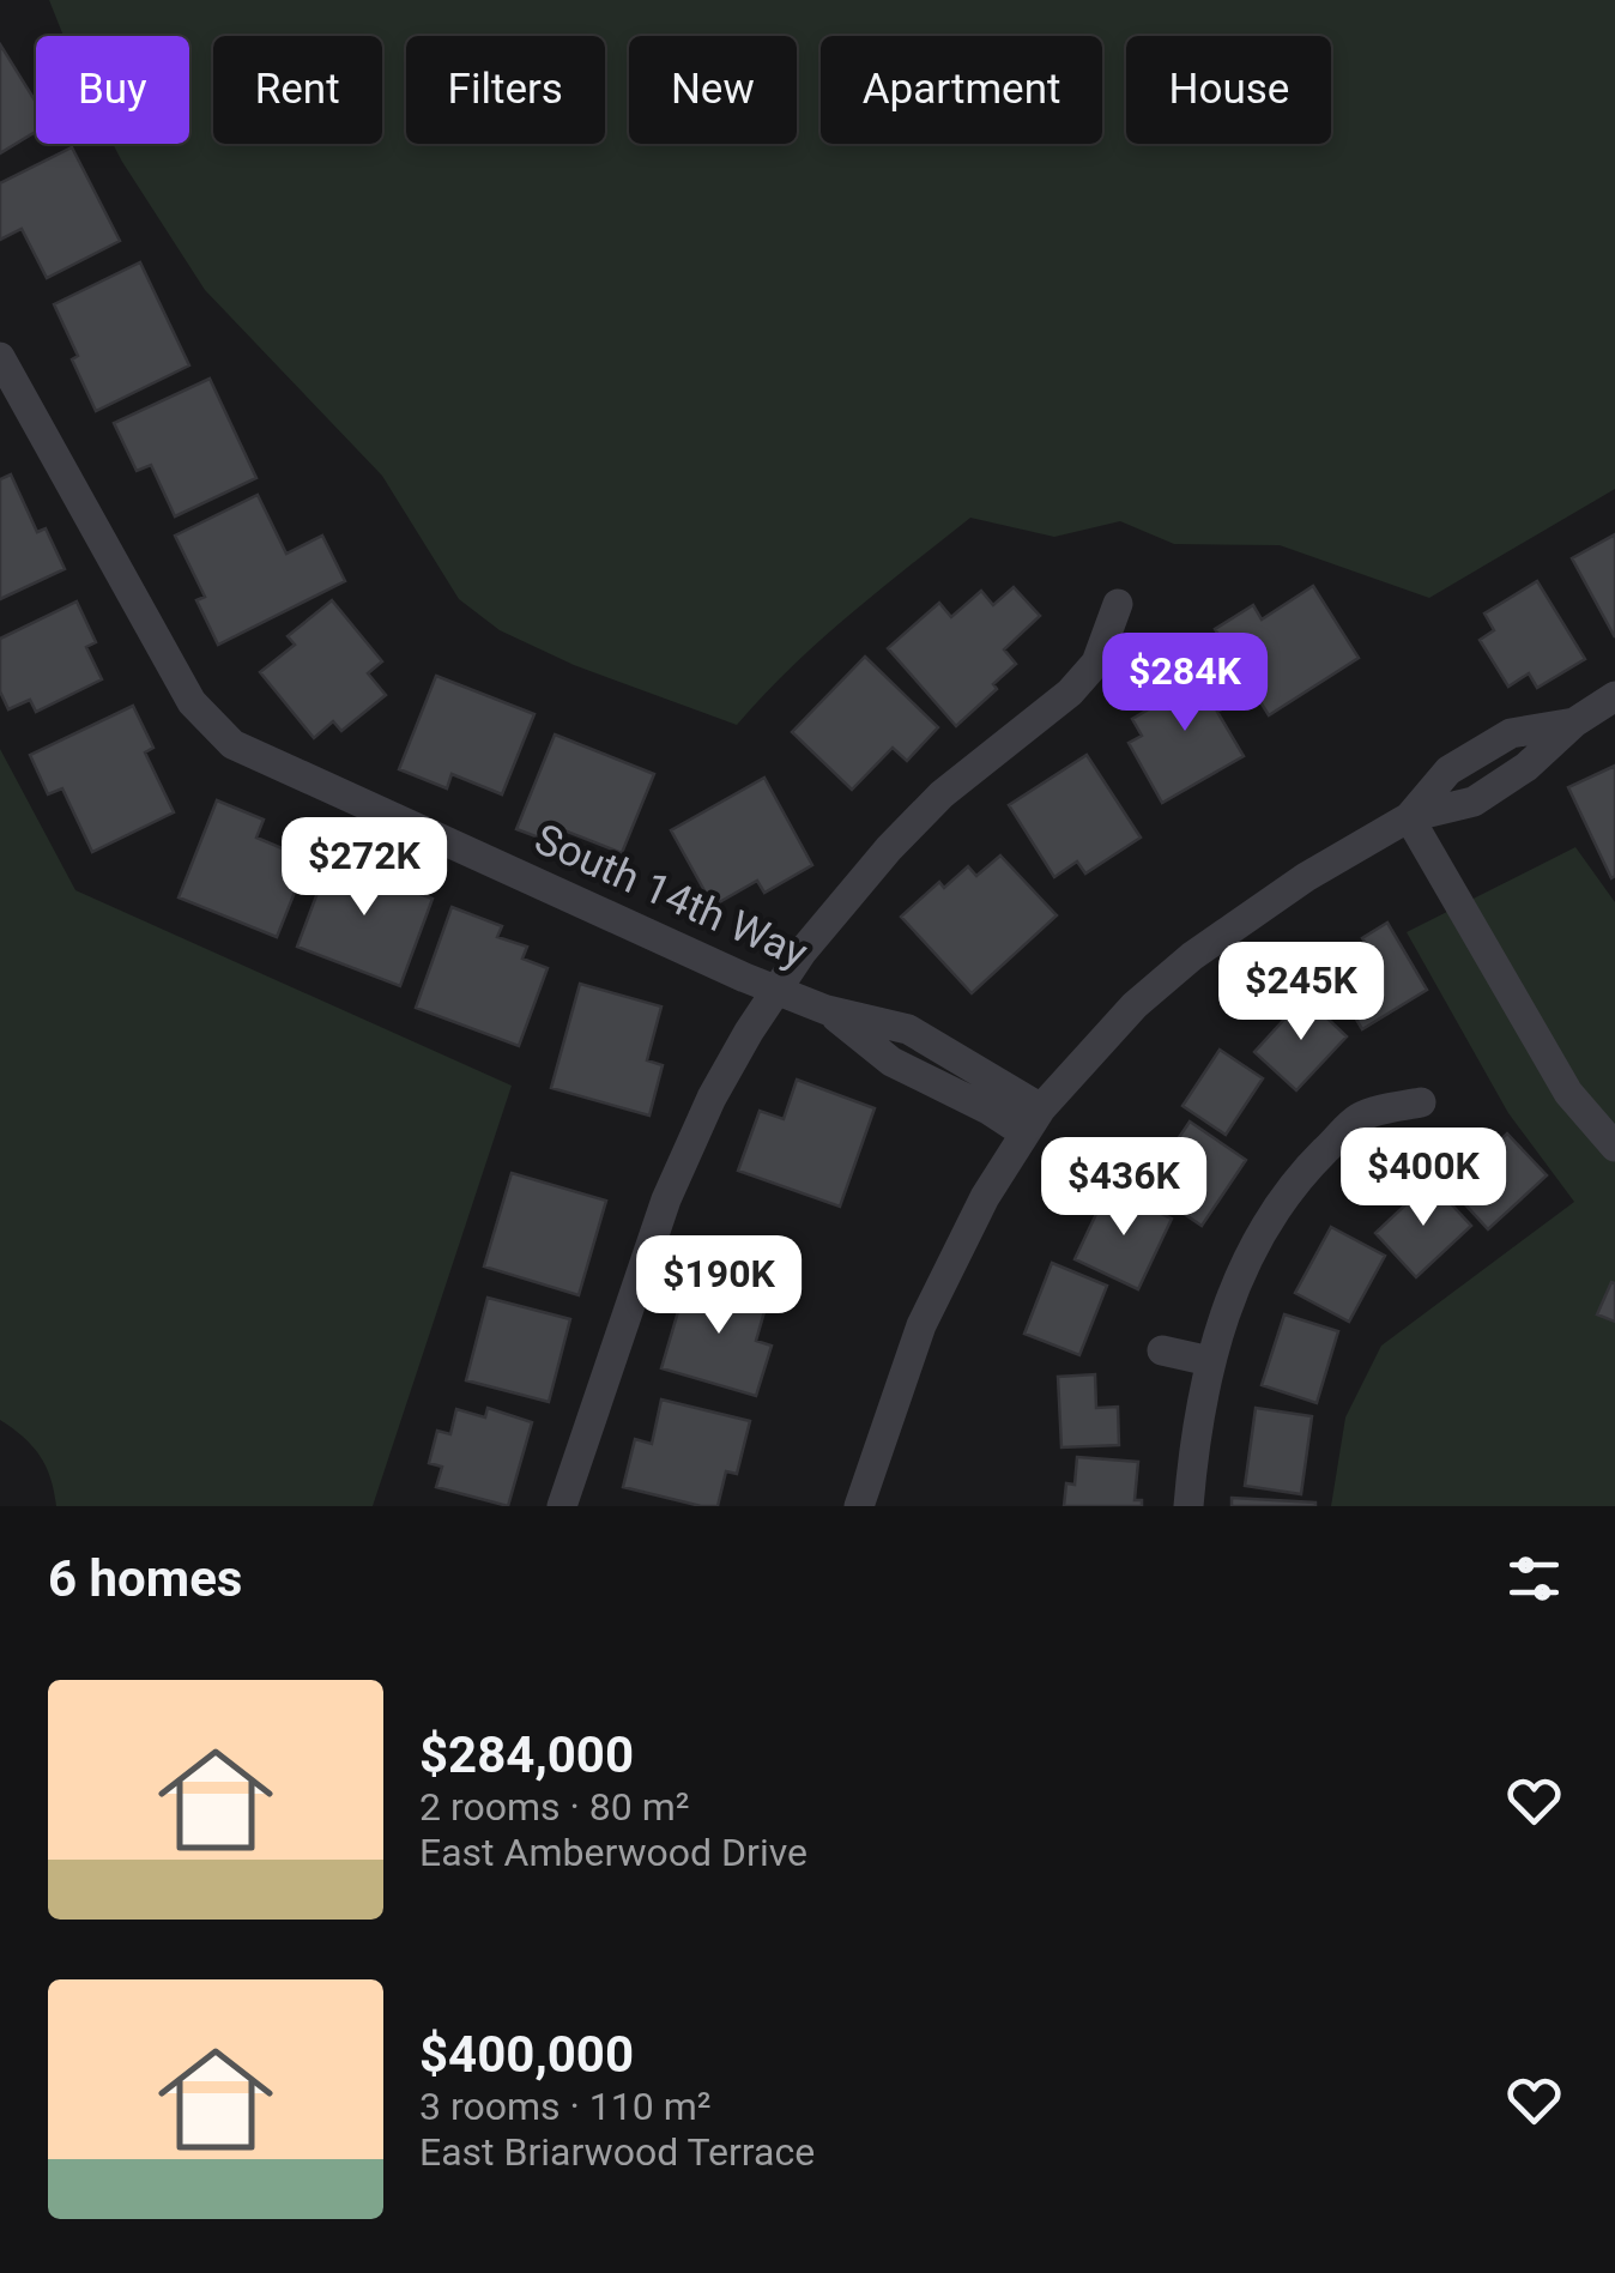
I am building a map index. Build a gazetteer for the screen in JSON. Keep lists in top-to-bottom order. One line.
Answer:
{"streets":{"street":["South 14th Way"]},"page":{"chip":["Buy","Rent","Filters","New","Apartment","House"],"price":["$284K","$272K","$245K","$400K","$436K","$190K"],"heading":"6 homes","list":[{"name":"$284,000","note":"2 rooms · 80 m² · East Amberwood Drive"},{"name":"$400,000","note":"3 rooms · 110 m² · East Briarwood Terrace"}]}}
